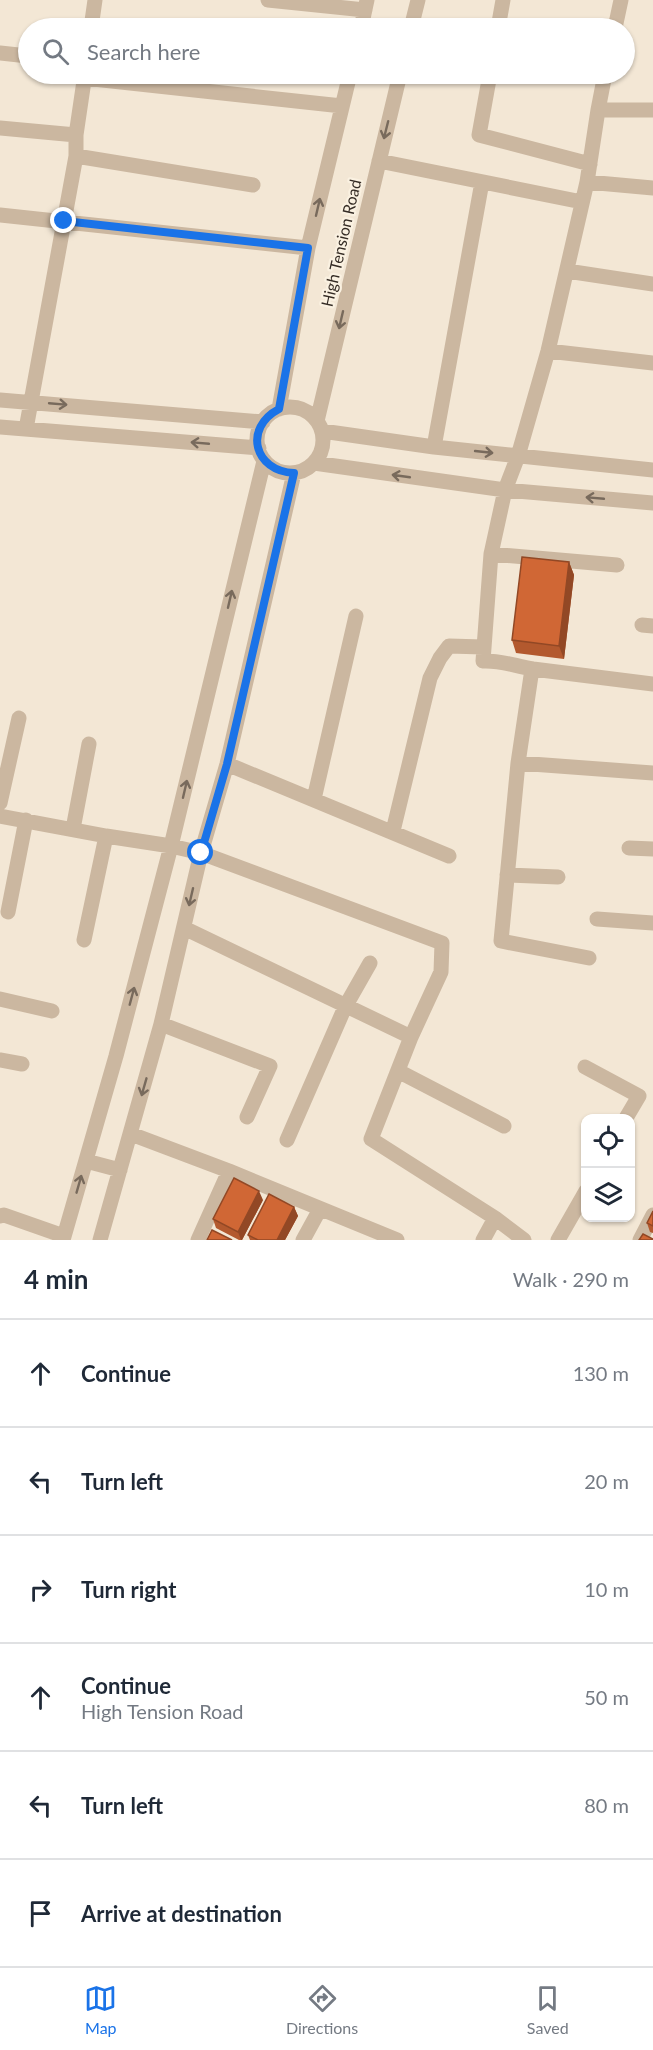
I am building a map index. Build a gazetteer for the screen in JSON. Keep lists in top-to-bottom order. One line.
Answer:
{"streets":{"street":["High Tension Road"]},"page":{"search":"Search here","heading":["4 min","Walk · 290 m"],"list":[["Continue","130 m"],["Turn left","20 m"],["Turn right","10 m"],["Continue","High Tension Road","50 m"],["Turn left","80 m"],"Arrive at destination"],"nav":["Map","Directions","Saved"]}}
